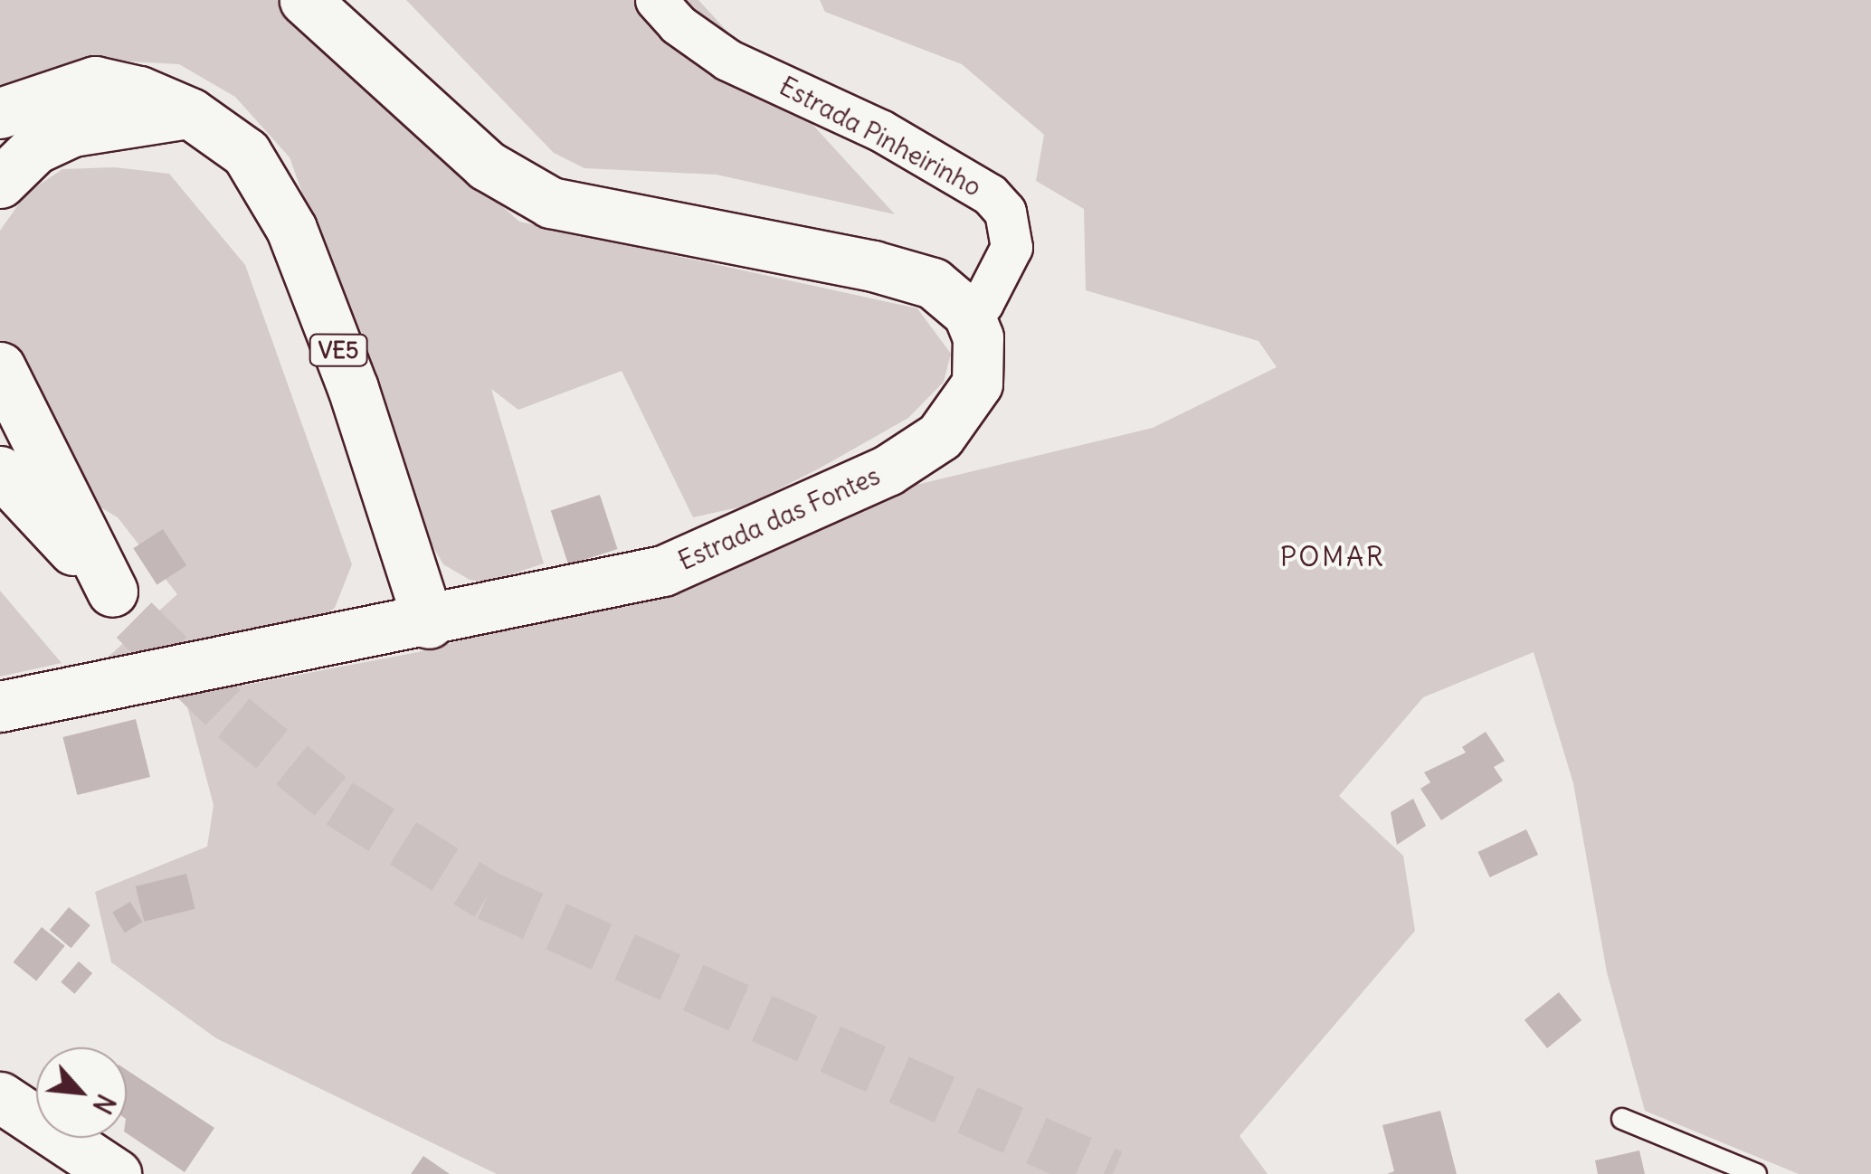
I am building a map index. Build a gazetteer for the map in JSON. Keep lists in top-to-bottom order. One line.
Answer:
{"streets":{"street":["Estrada Pinheirinho","VE5","Estrada das Fontes"]},"crossings":[["Estrada Pinheirinho","Estrada das Fontes"],["VE5","Estrada das Fontes"]],"districts":["POMAR"],"north":"bottom right"}
